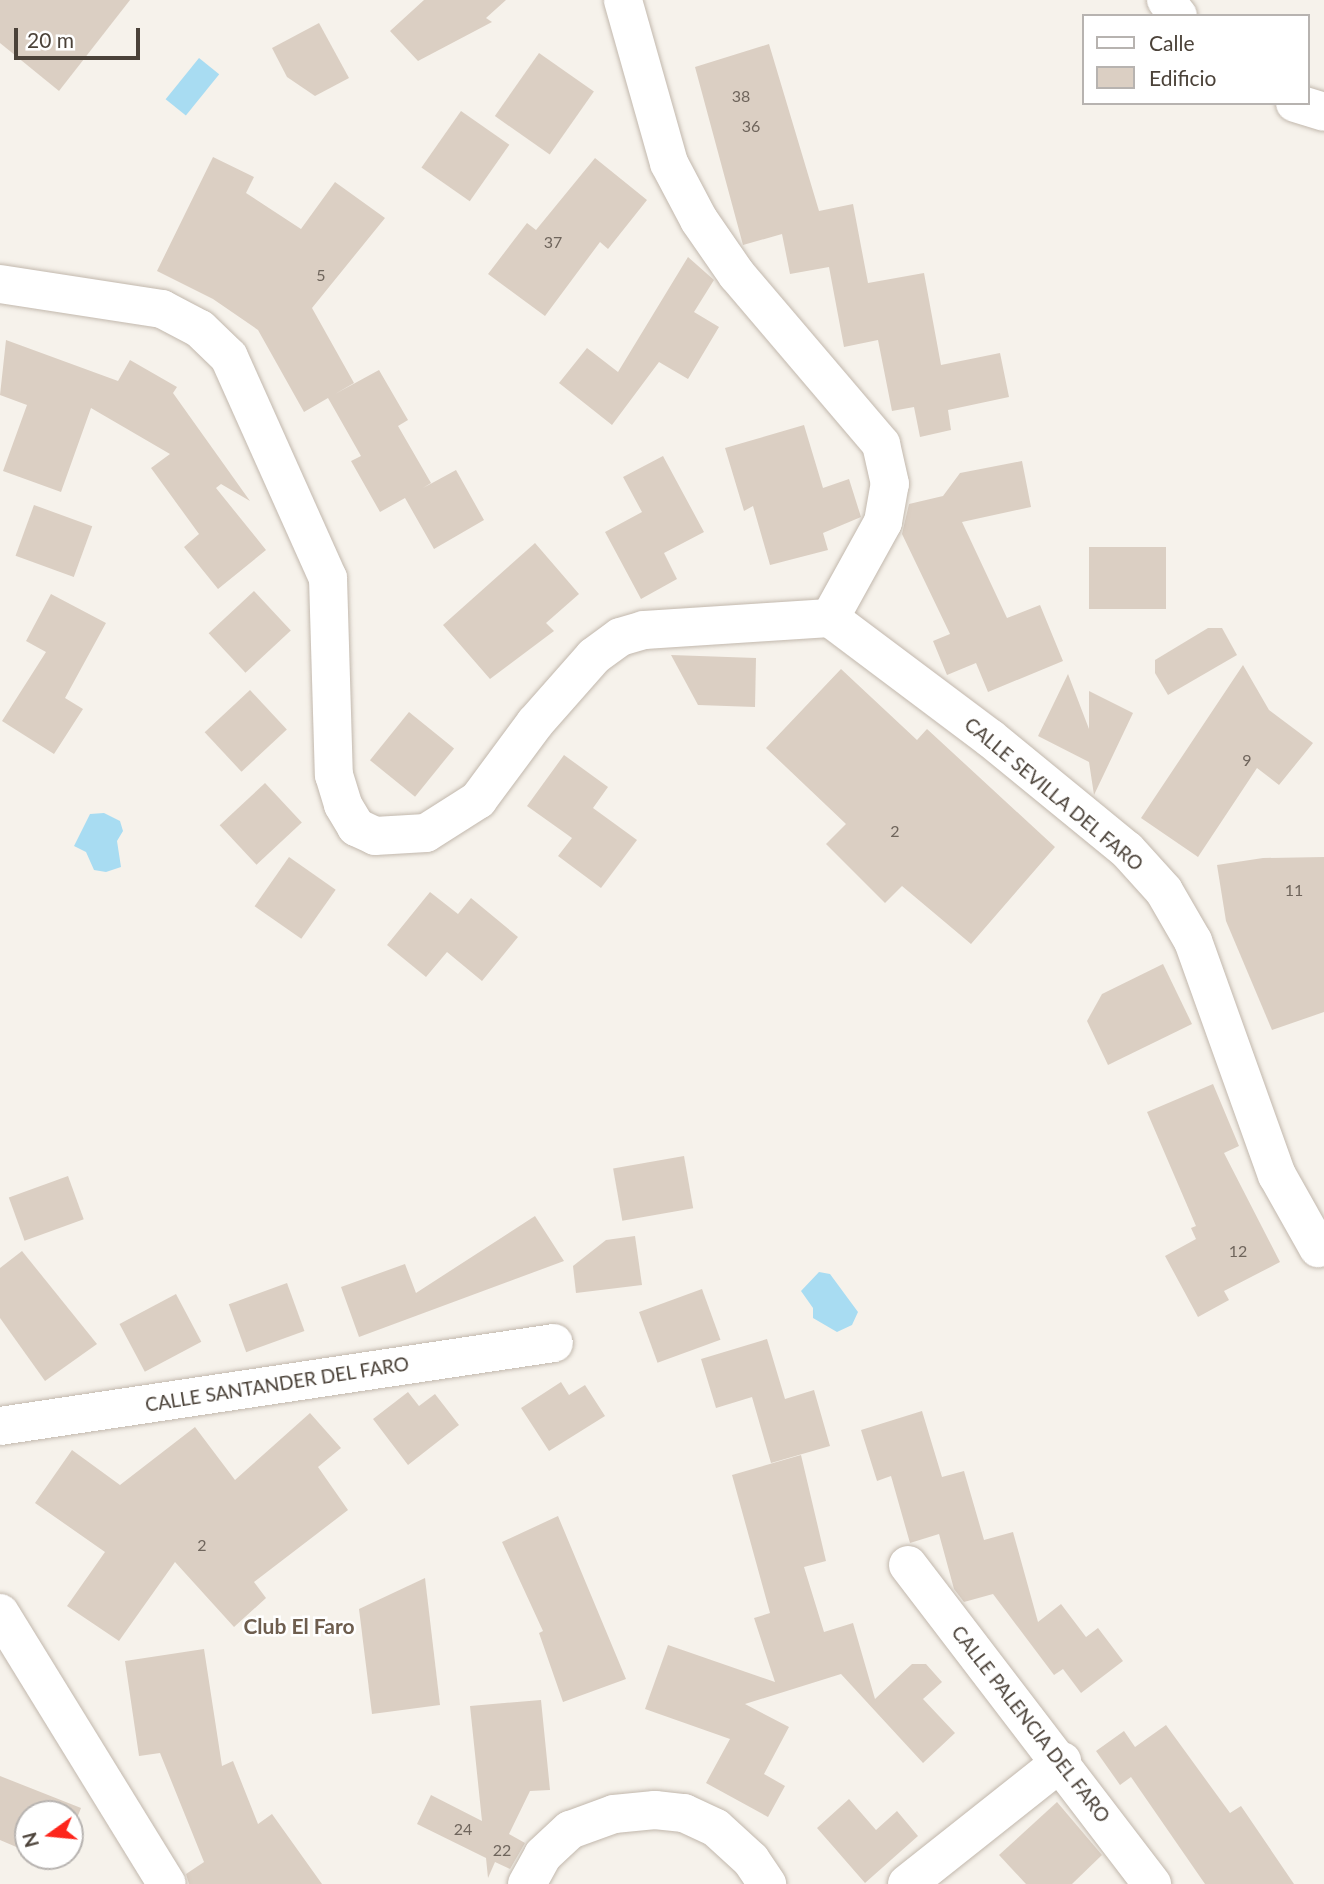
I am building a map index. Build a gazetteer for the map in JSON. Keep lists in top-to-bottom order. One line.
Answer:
{"streets":{"street":["CALLE SEVILLA DEL FARO","CALLE SANTANDER DEL FARO","CALLE PALENCIA DEL FARO"]},"districts":["Club El Faro"],"house_numbers":["38","36","37","5","9","2","11","12","2","24","22"],"legend":["Calle","Edificio"],"scale_bar":"20 m","north":"left"}
